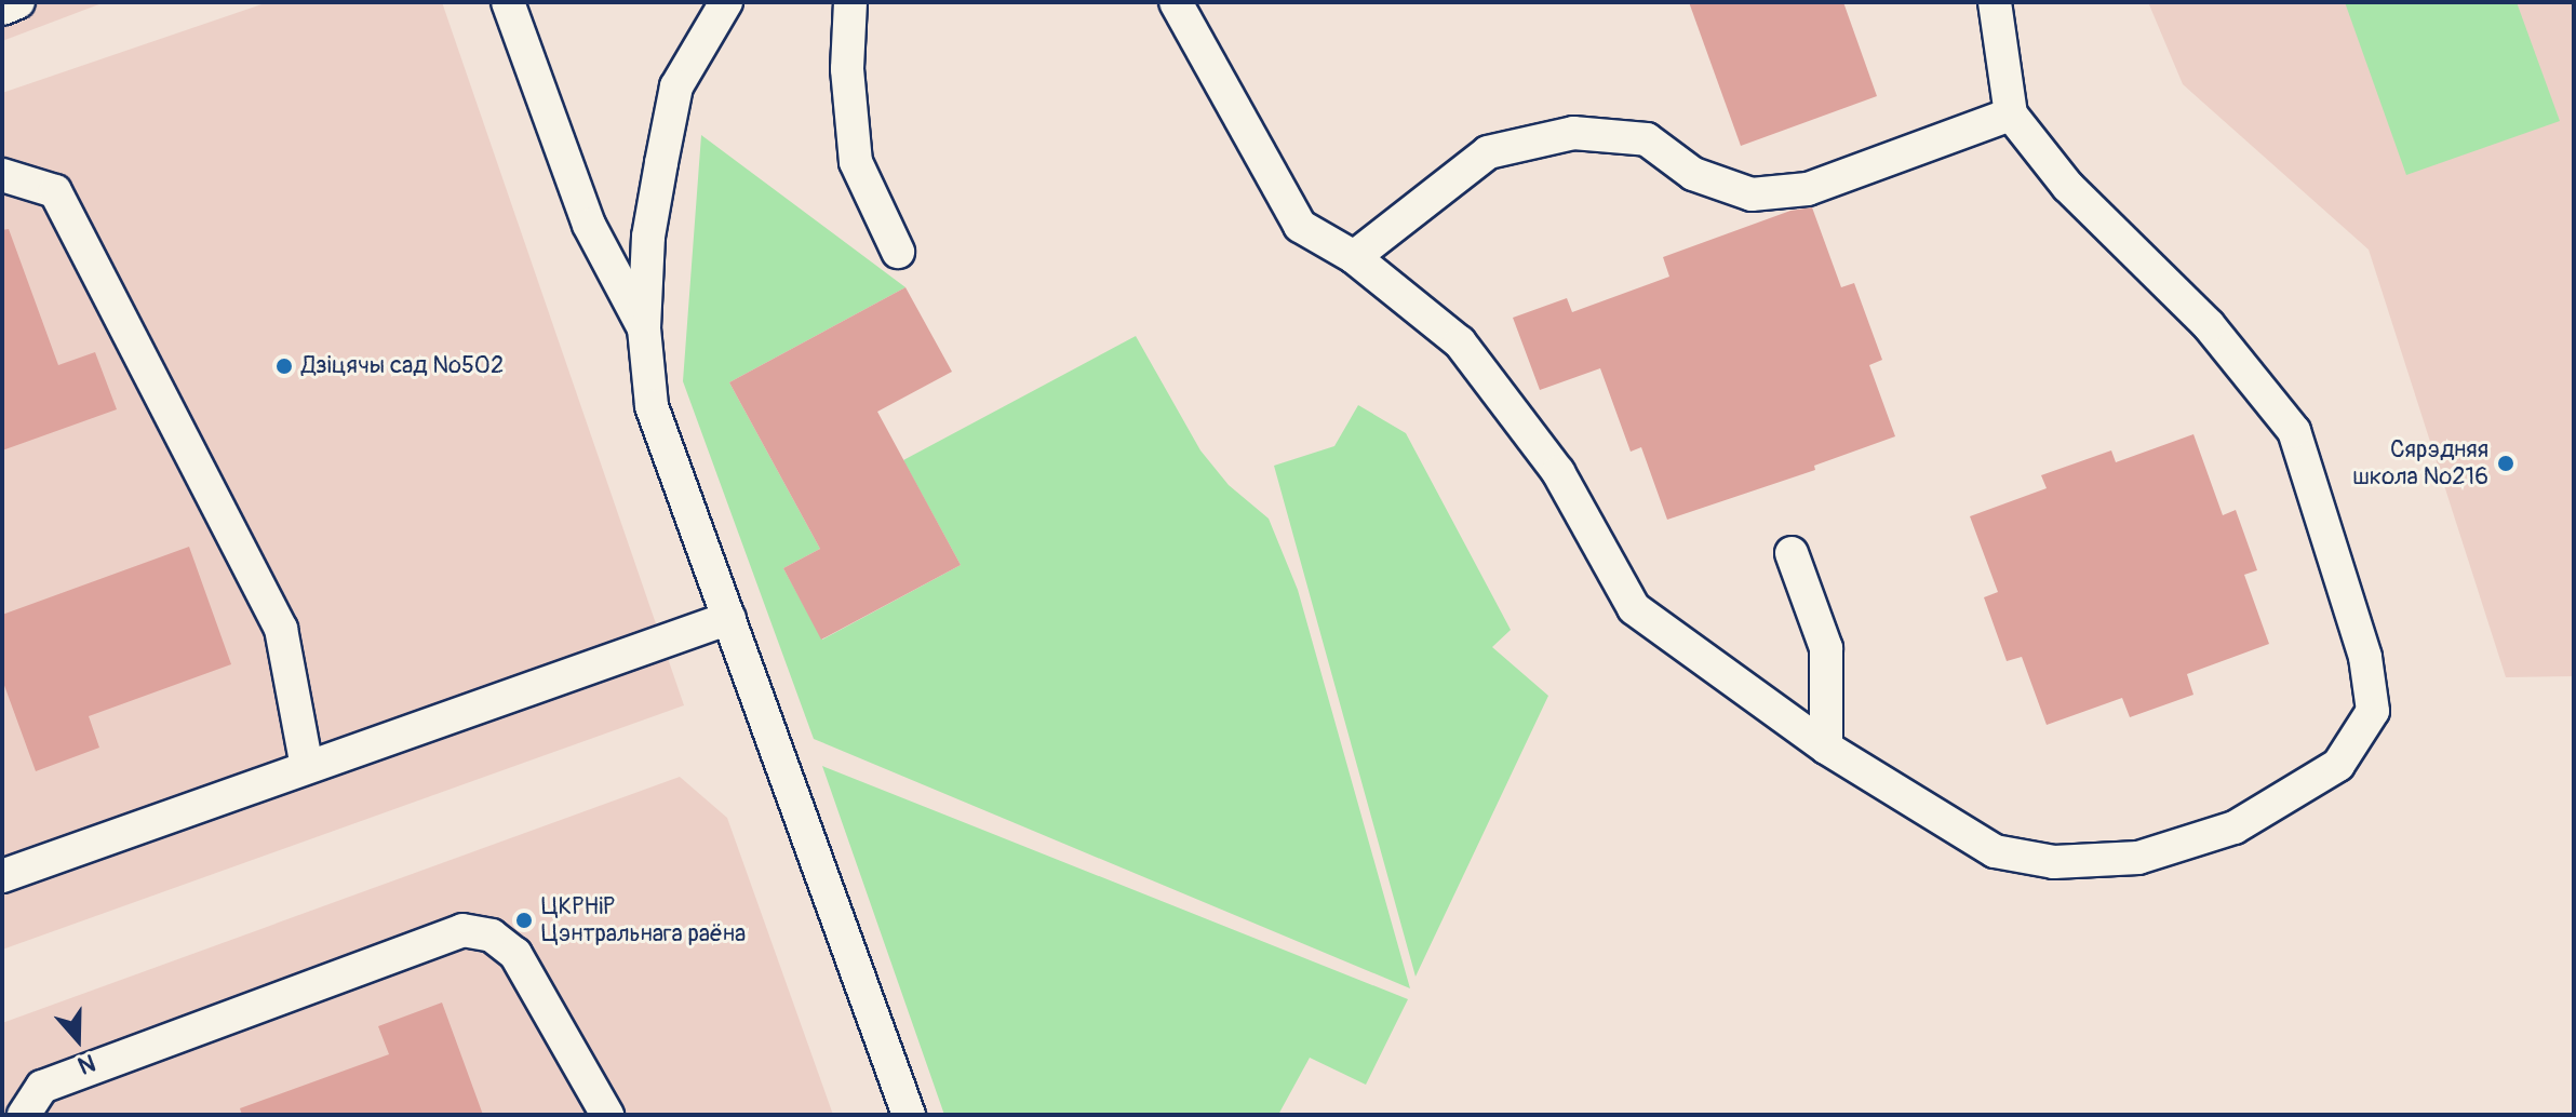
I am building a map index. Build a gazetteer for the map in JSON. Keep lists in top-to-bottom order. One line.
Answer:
{"places":["Дзіцячы сад №502","Сярэдняя школа №216","ЦКРНіР Цэнтральнага раёна"],"north":"bottom"}
